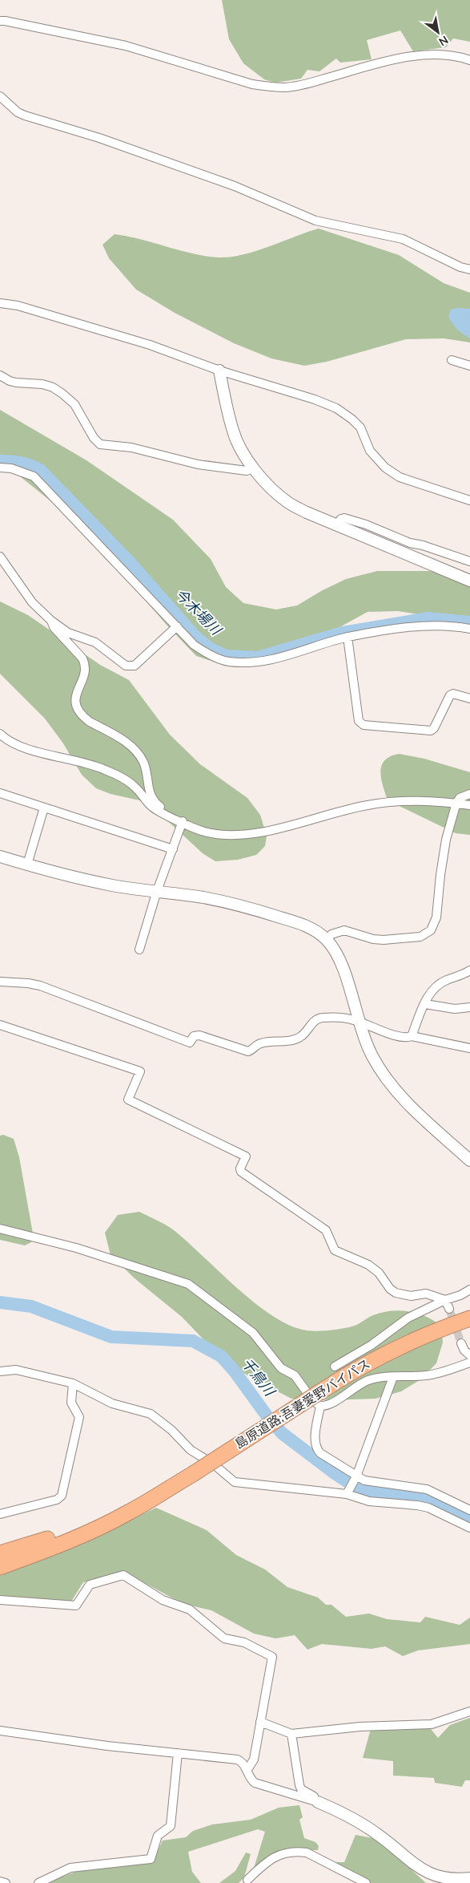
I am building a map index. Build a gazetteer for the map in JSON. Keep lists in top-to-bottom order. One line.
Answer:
{"streets":{"highway":["島原道路;吾妻愛野バイパス"]},"water":["今木場川","千鳥川"],"north":"bottom right"}
